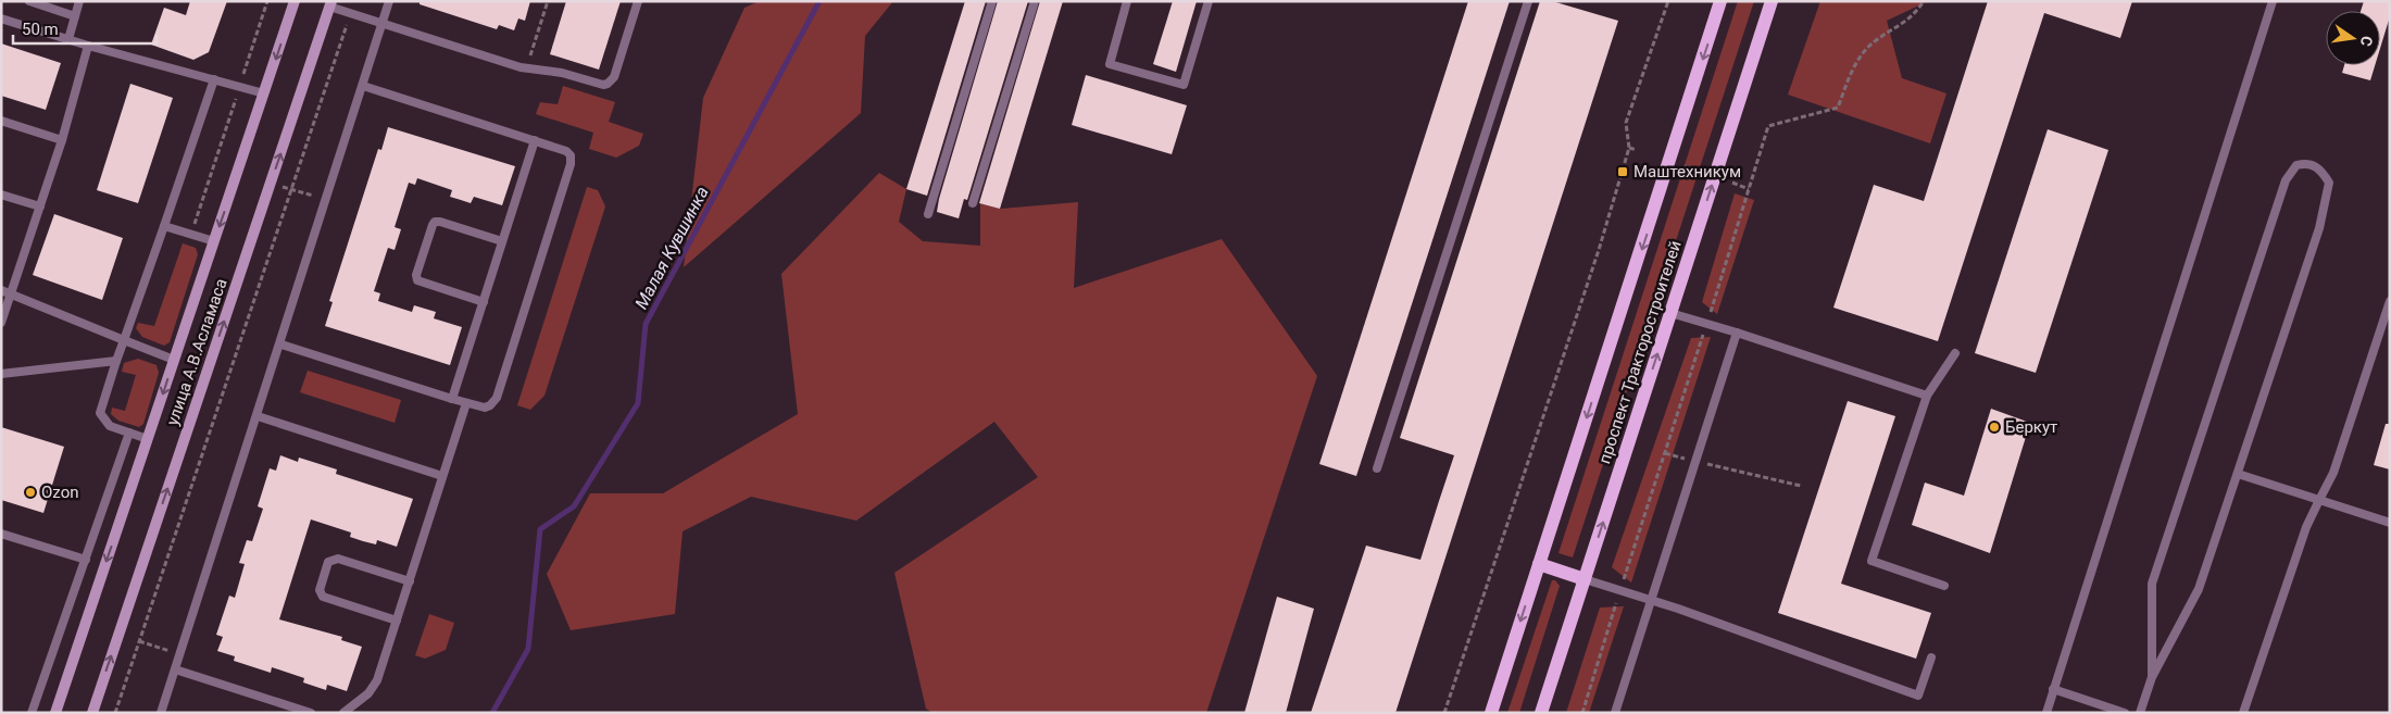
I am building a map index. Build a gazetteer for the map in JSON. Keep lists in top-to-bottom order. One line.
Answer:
{"streets":{"main road":["проспект Тракторостроителей"],"street":["улица А.В.Асламаса"]},"water":["Малая Кувшинка"],"places":{"transit":["Маштехникум"],"other":["Беркут","Ozon"]},"scale_bar":"50 m","north":"right"}
